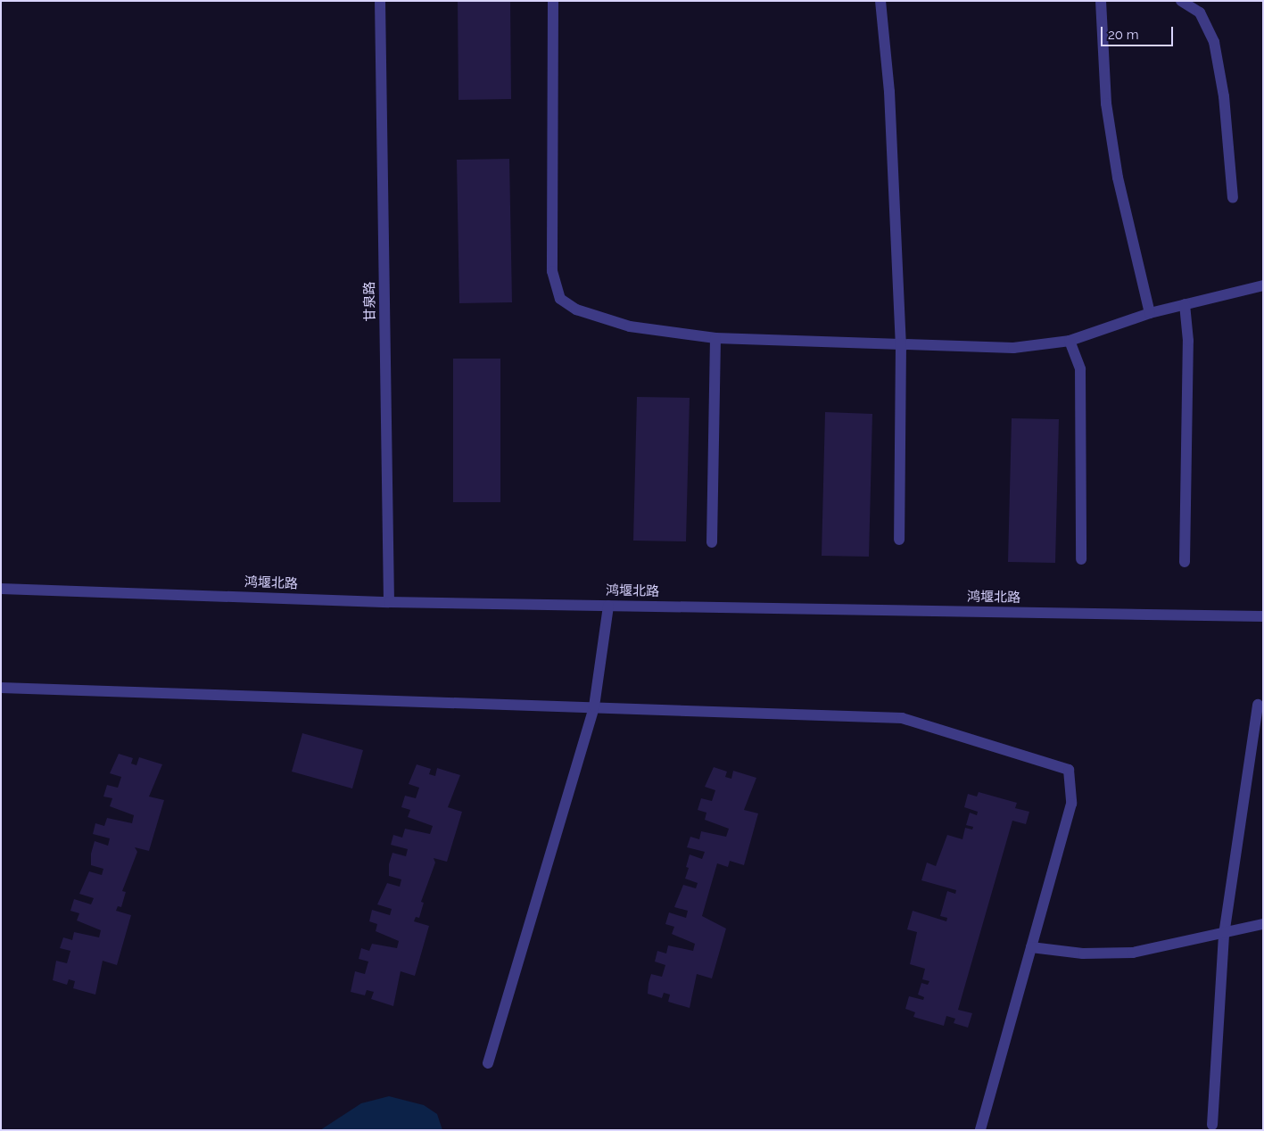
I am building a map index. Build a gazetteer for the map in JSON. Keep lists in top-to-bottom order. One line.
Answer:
{"streets":{"street":["甘泉路","鸿堰北路"]},"crossings":[["甘泉路","鸿堰北路"]],"scale_bar":"20 m"}
